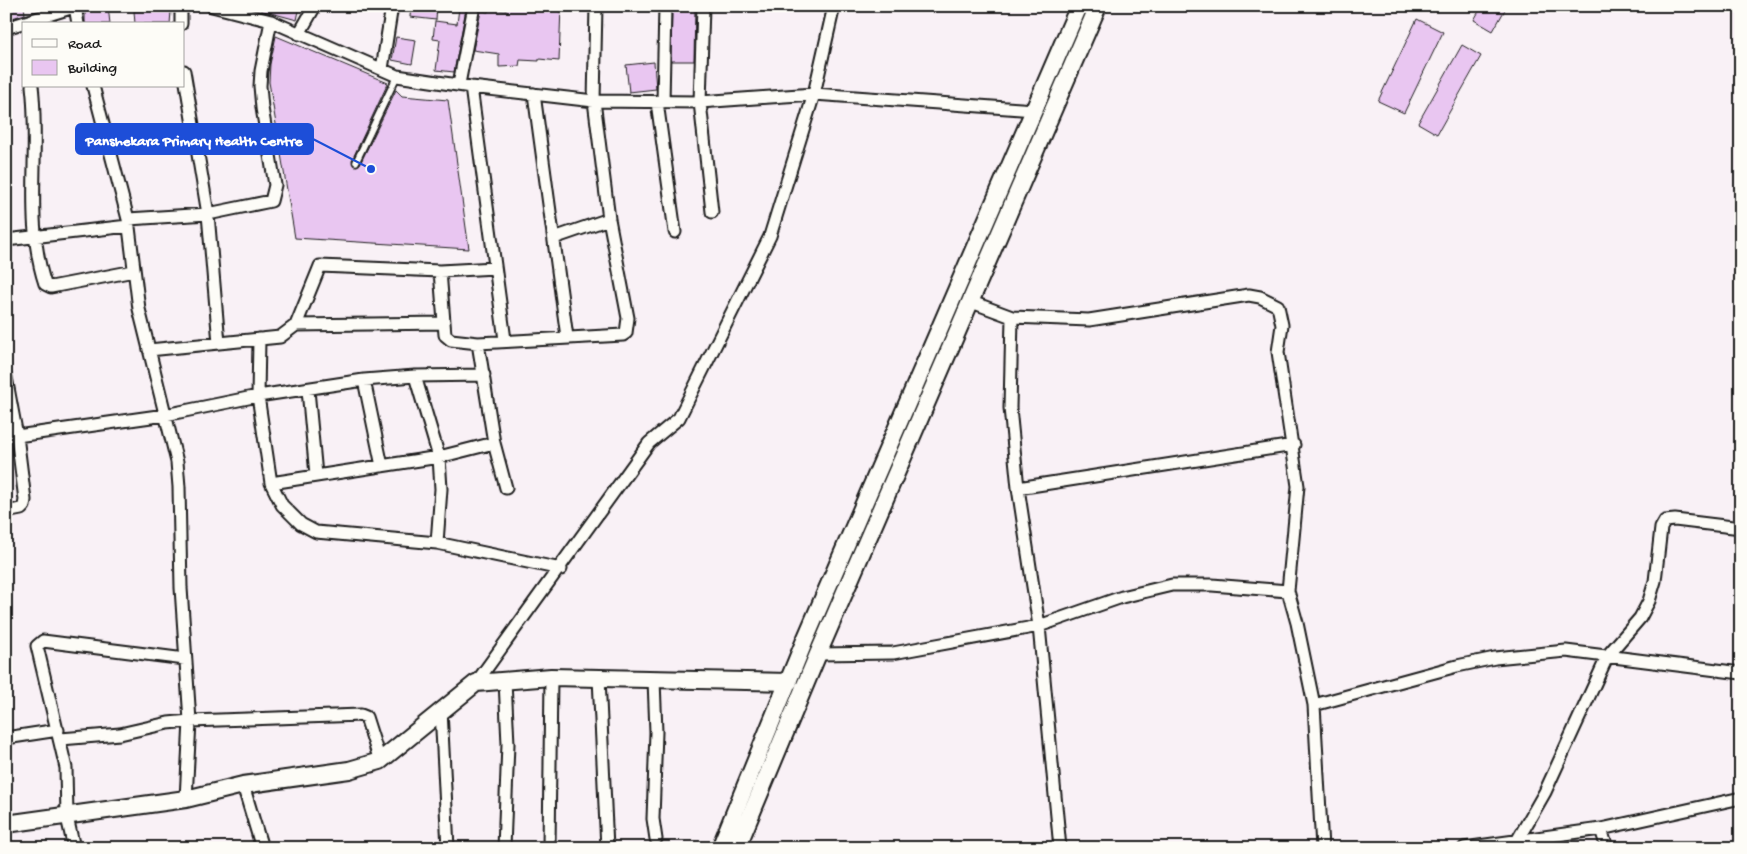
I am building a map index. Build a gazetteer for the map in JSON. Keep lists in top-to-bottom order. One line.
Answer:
{"places":["Panshekara Primary Health Centre"],"legend":["Road","Building"]}
